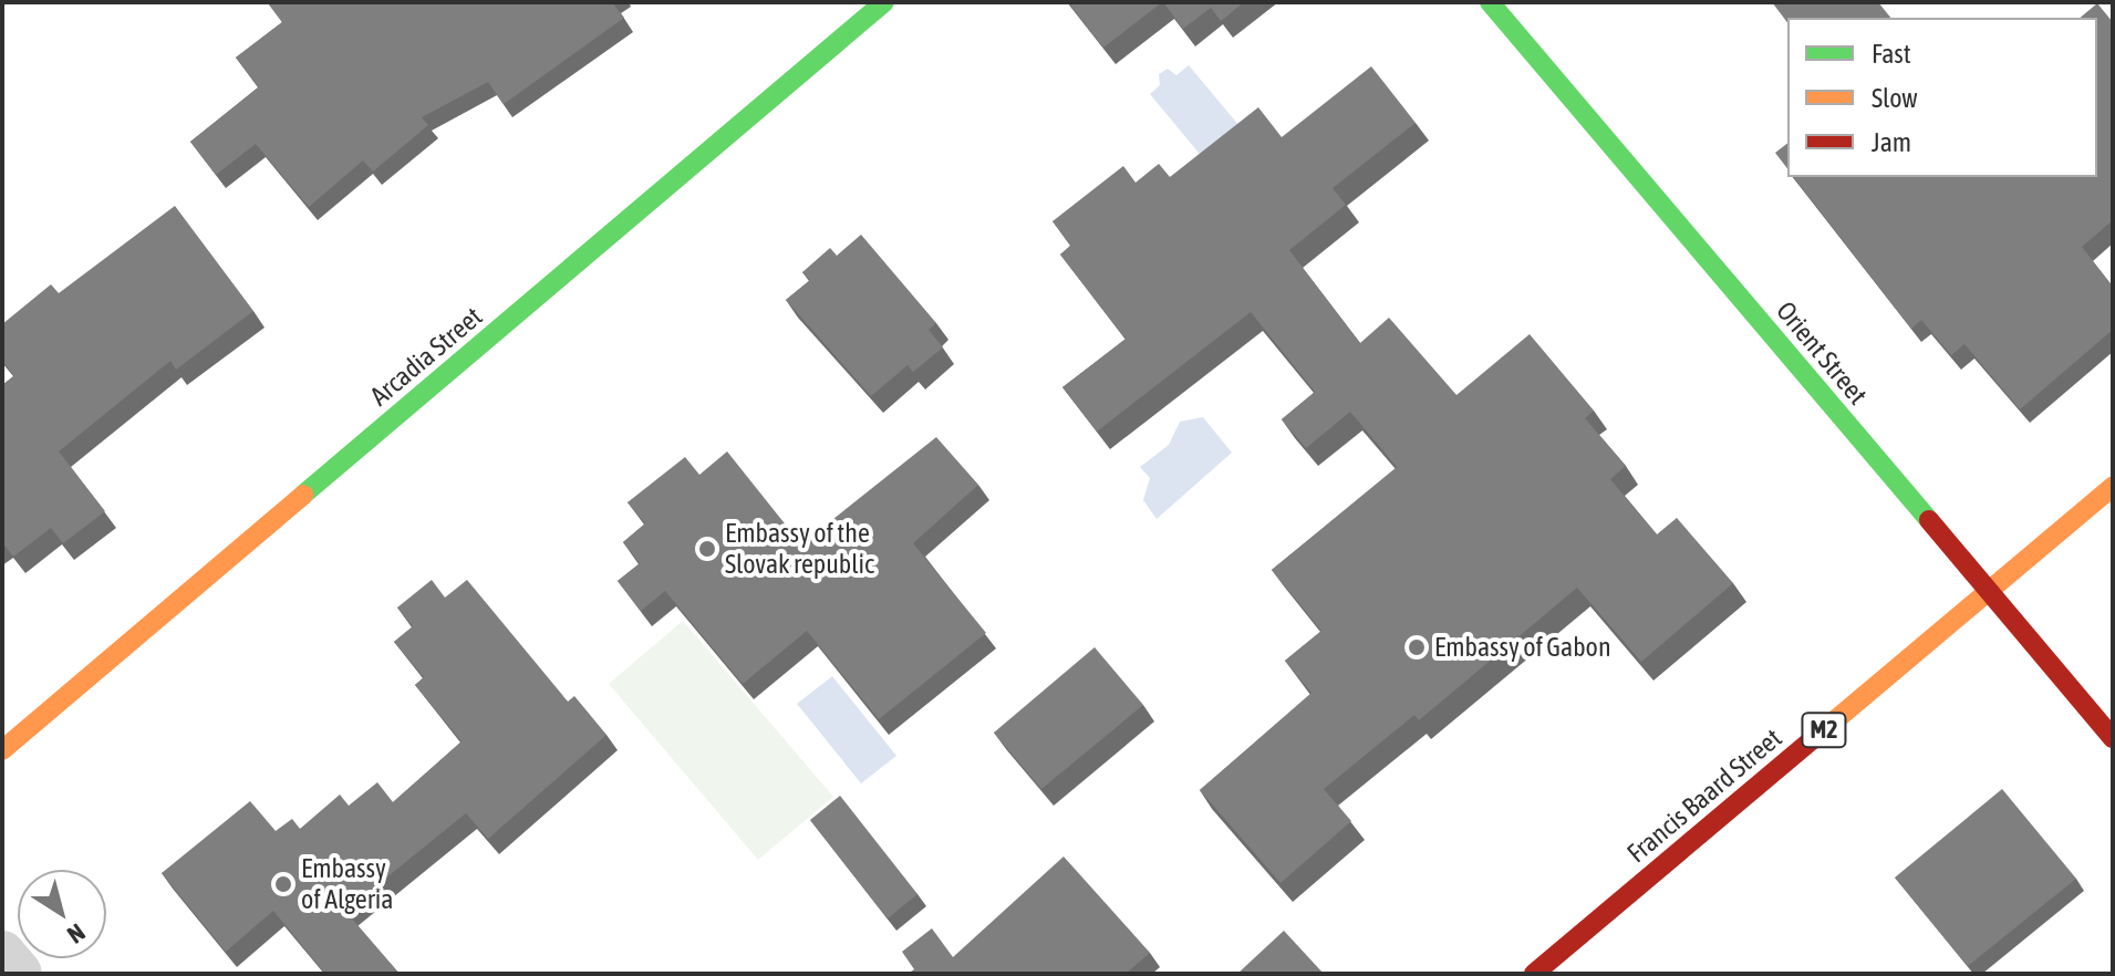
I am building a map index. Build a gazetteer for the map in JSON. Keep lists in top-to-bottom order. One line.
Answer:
{"streets":{"street":["Orient Street","Arcadia Street","M2","Francis Baard Street"]},"crossings":[["Orient Street","Francis Baard Street"]],"places":["Embassy of the Slovak republic","Embassy of Gabon","Embassy of Algeria"],"legend":["Fast","Slow","Jam"],"north":"bottom right"}
